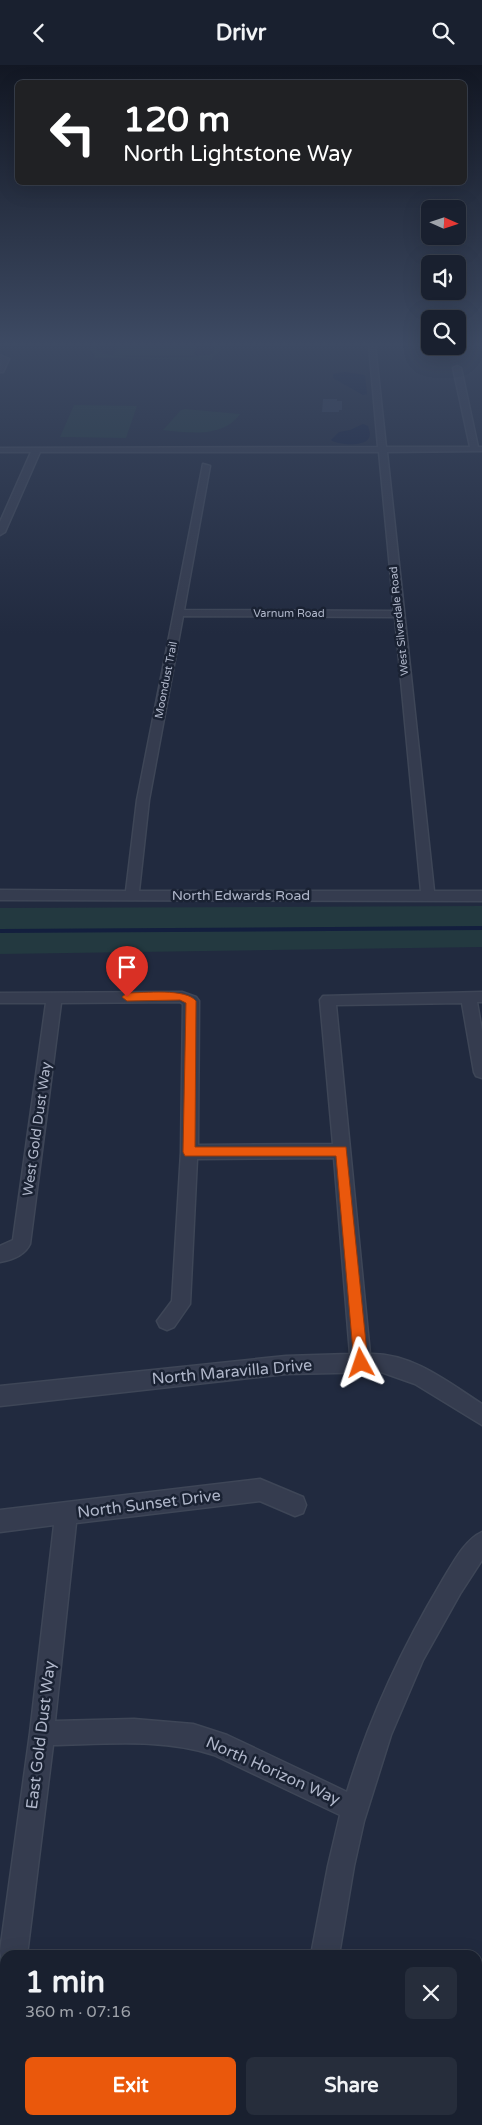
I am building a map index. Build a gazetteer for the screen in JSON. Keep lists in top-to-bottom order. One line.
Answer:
{"streets":{"street":["Varnum Road","West Silverdale Road","Moondust Trail","North Edwards Road","West Gold Dust Way","North Maravilla Drive","North Sunset Drive","East Gold Dust Way","North Horizon Way"]},"crossings":[["Varnum Road","West Silverdale Road"],["Varnum Road","Moondust Trail"],["West Silverdale Road","North Edwards Road"],["Moondust Trail","North Edwards Road"],["North Sunset Drive","East Gold Dust Way"],["East Gold Dust Way","North Horizon Way"]],"north":"right","page":{"header":"Drivr","turn":["120 m","North Lightstone Way"],"heading":["1 min","360 m · 07:16"],"buttons":["Exit","Share"]}}
